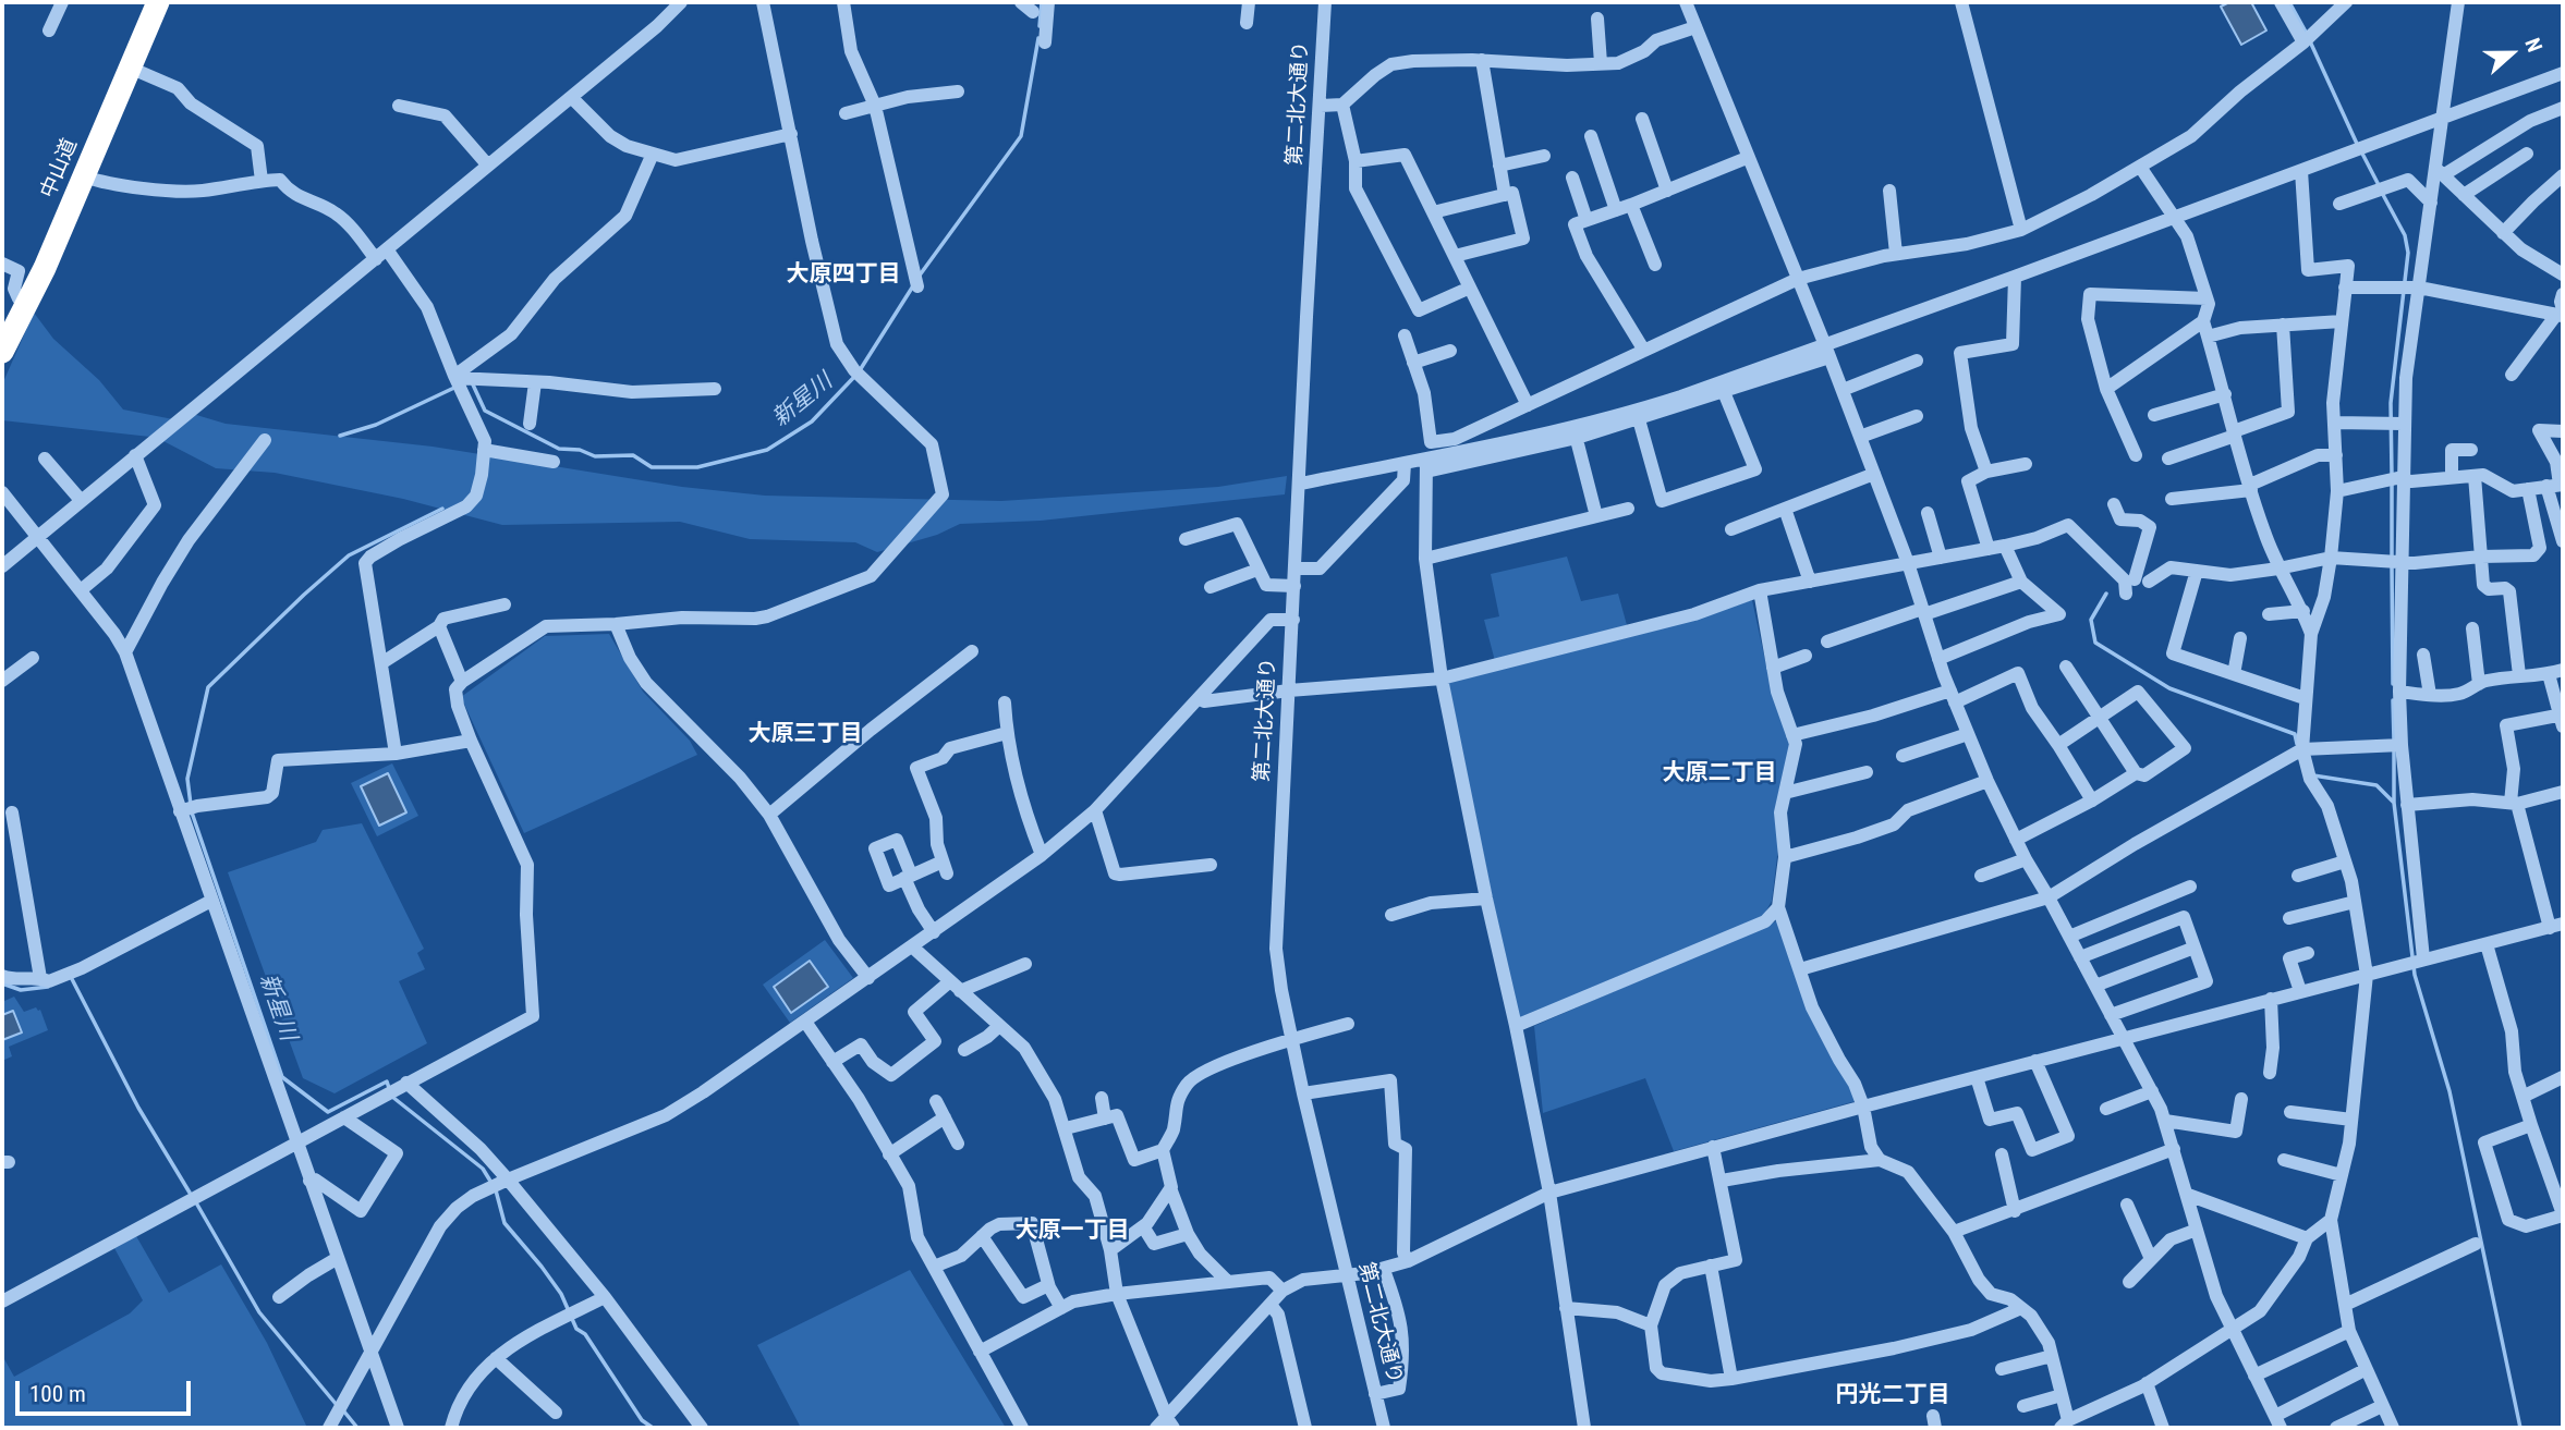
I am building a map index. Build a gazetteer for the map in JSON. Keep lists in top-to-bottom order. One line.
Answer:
{"streets":{"highway":["中山道"],"street":["第二北大通り"]},"districts":["大原四丁目","大原三丁目","大原二丁目","大原一丁目","円光二丁目"],"water":["新星川"],"scale_bar":"100 m","north":"right"}
